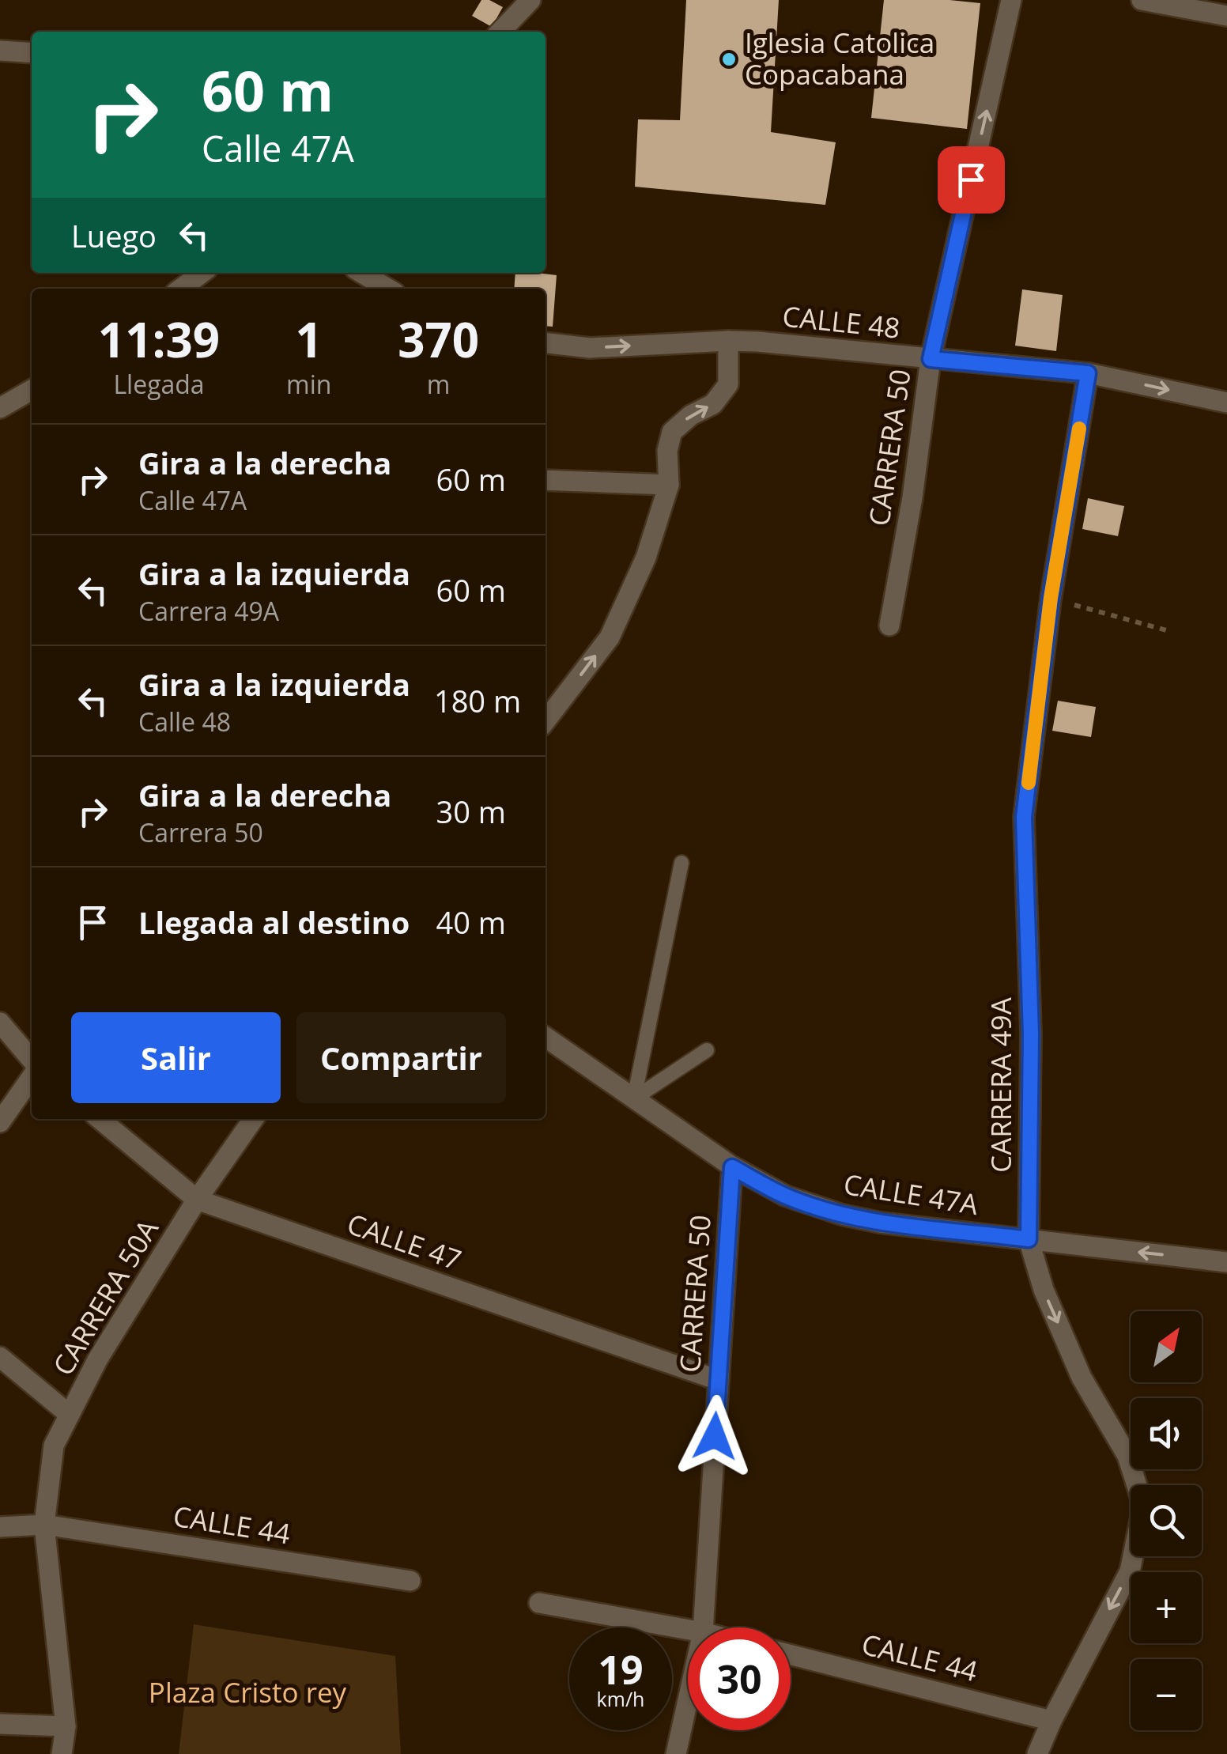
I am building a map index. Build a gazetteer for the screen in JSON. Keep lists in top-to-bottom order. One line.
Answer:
{"streets":{"street":["CALLE 48","CARRERA 50","CARRERA 49A","CALLE 47A","CALLE 47","CARRERA 50A","CALLE 44"]},"crossings":[["CALLE 48","CARRERA 50"],["CALLE 48","CARRERA 49A"],["CARRERA 50","CALLE 47A"],["CARRERA 50","CALLE 47"],["CARRERA 49A","CALLE 47A"],["CARRERA 49A","CALLE 44"],["CALLE 47","CARRERA 50A"],["CARRERA 50A","CALLE 44"]],"parks":["Plaza Cristo rey"],"places":["Iglesia Catolica Copacabana"],"north":"top right","page":{"turn":["60 m","Calle 47A"],"then":"Luego","eta":["11:39","Llegada","1","min","370","m"],"list":[{"name":"Gira a la derecha","note":"Calle 47A","value":"60 m"},{"name":"Gira a la izquierda","note":"Carrera 49A","value":"60 m"},{"name":"Gira a la izquierda","note":"Calle 48","value":"180 m"},{"name":"Gira a la derecha","note":"Carrera 50","value":"30 m"},{"name":"Llegada al destino","value":"40 m"}],"buttons":["Salir","Compartir"],"map_buttons":["+","−"],"speed":"19 km/h","limit":"30"}}
